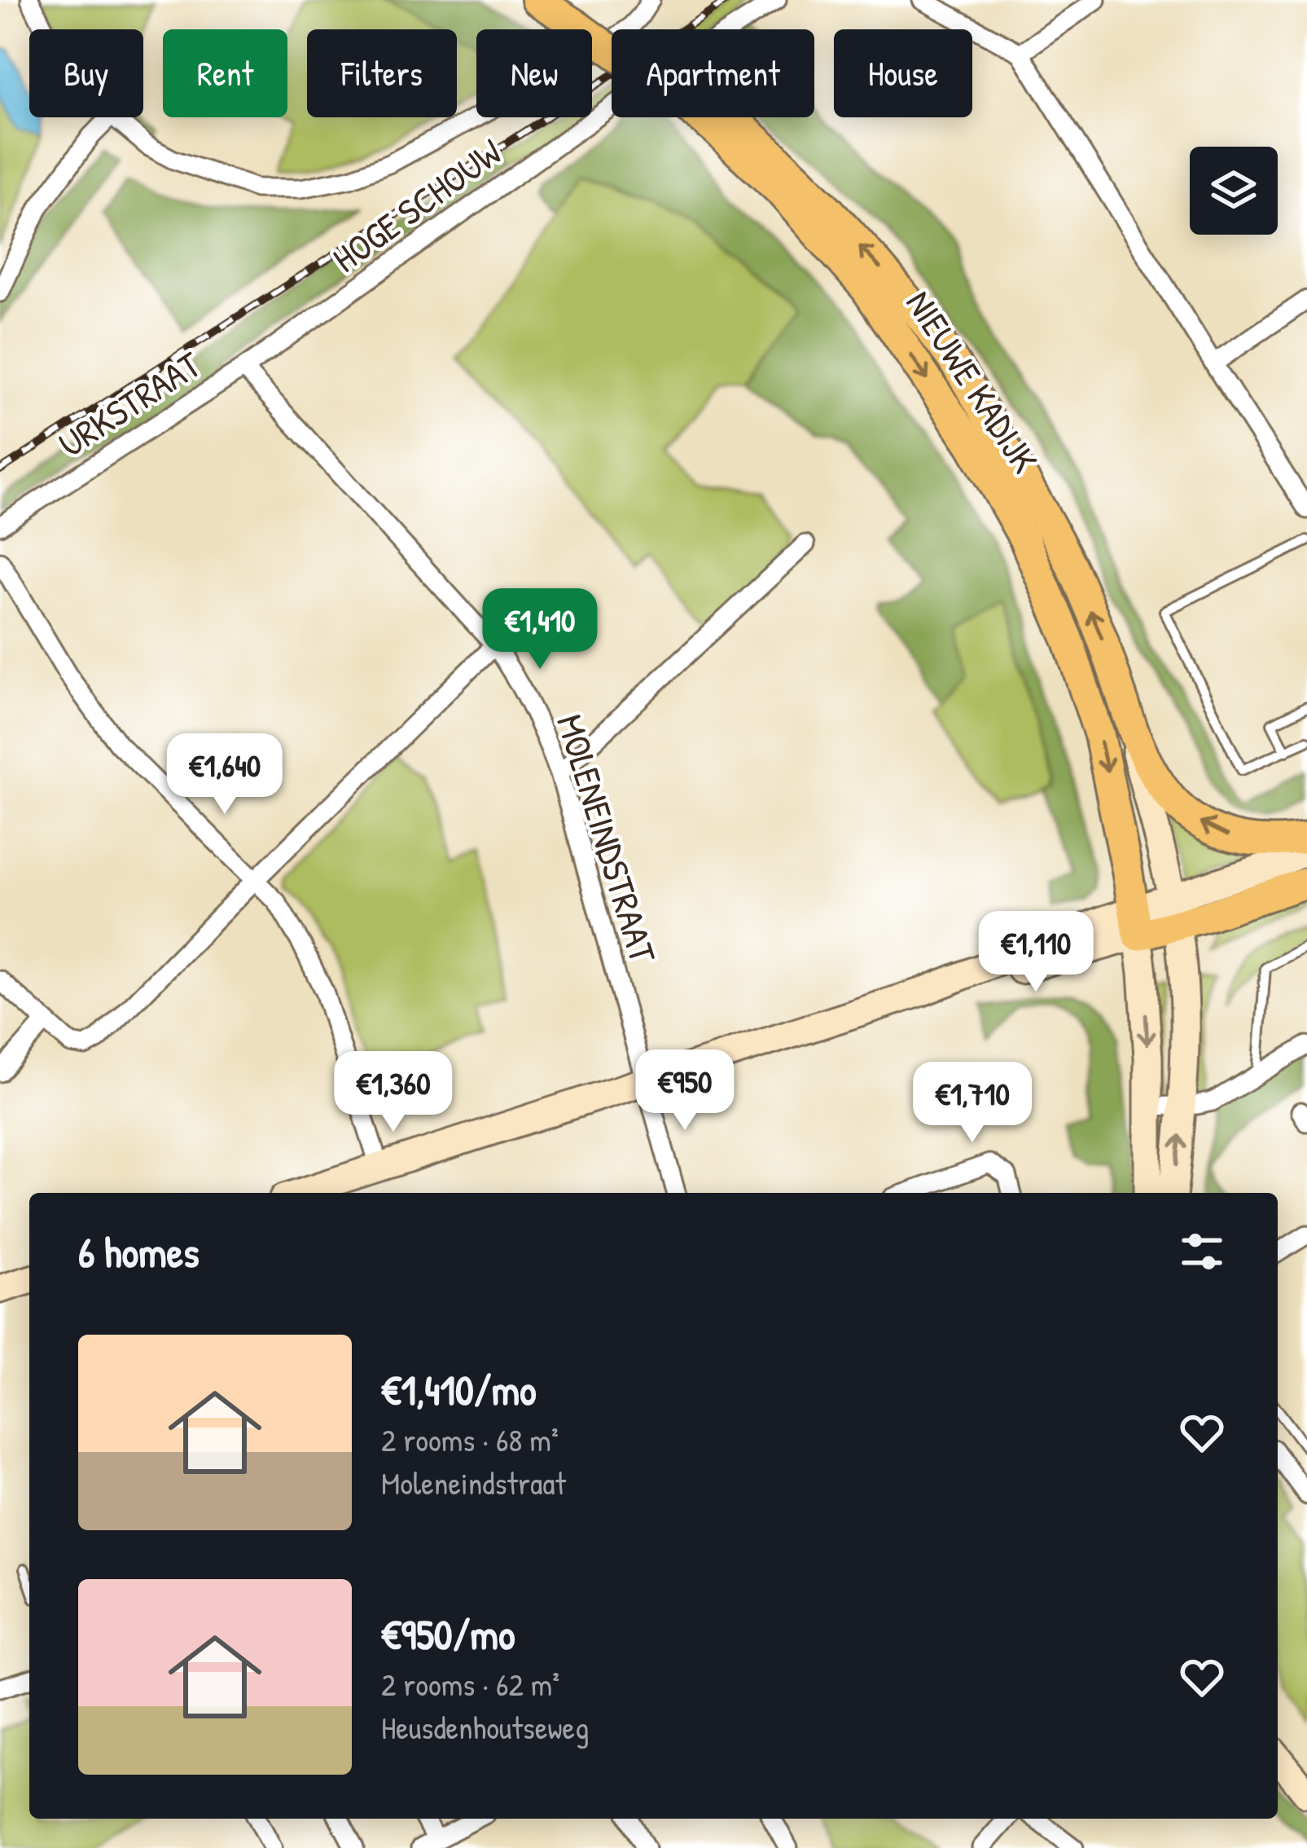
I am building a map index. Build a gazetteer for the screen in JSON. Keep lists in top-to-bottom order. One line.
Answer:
{"streets":{"main road":["NIEUWE KADIJK"],"street":["HOGE SCHOUW","URKSTRAAT","MOLENEINDSTRAAT"]},"crossings":[["HOGE SCHOUW","URKSTRAAT"],["HOGE SCHOUW","MOLENEINDSTRAAT"],["URKSTRAAT","MOLENEINDSTRAAT"]],"page":{"chip":["Buy","Rent","Filters","New","Apartment","House"],"price":["€1,410","€1,640","€1,110","€950","€1,360","€1,710"],"heading":"6 homes","list":[{"name":"€1,410/mo","note":"2 rooms · 68 m² · Moleneindstraat"},{"name":"€950/mo","note":"2 rooms · 62 m² · Heusdenhoutseweg"}]}}
